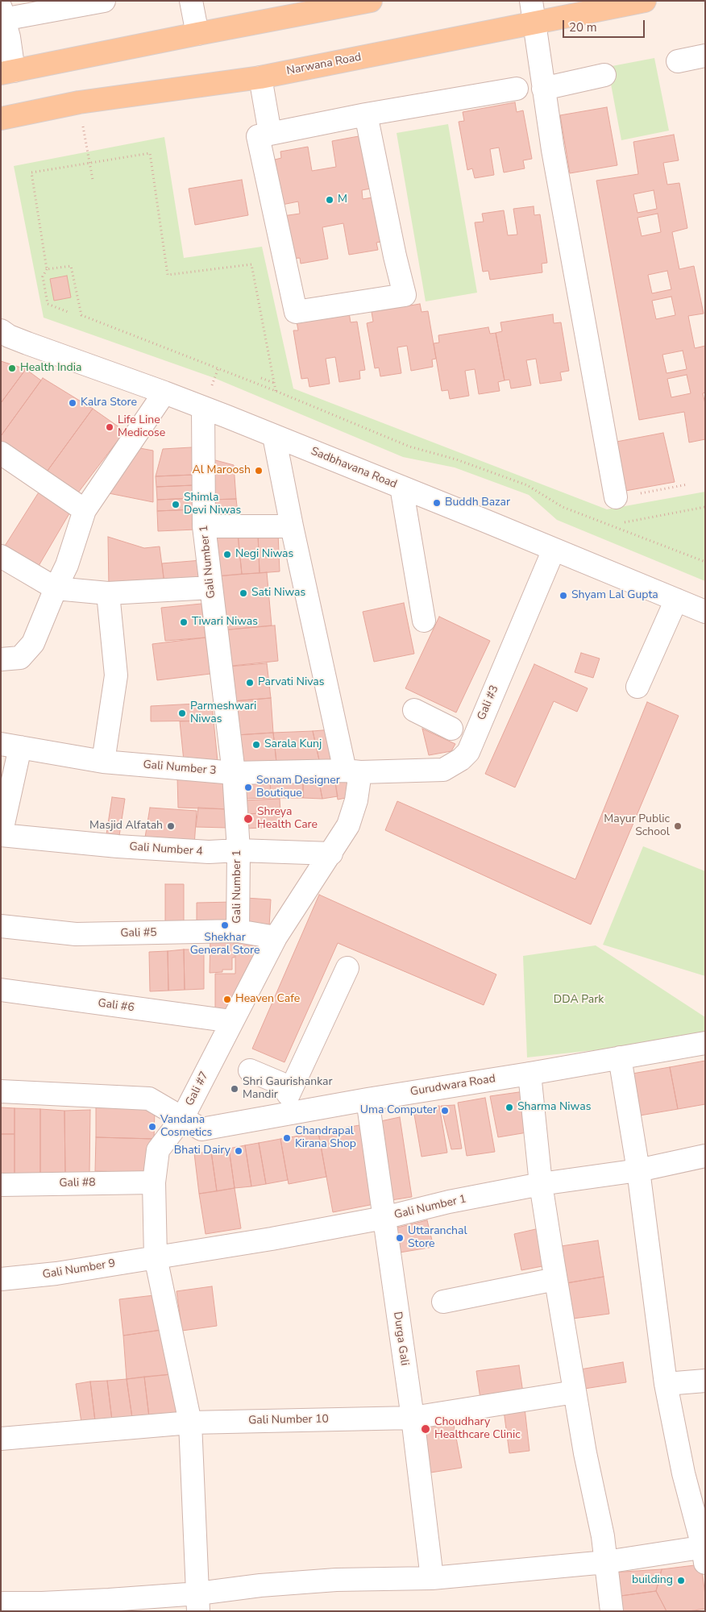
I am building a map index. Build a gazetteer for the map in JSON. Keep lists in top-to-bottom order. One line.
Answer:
{"streets":{"main road":["Narwana Road"],"street":["Sadbhavana Road","Gali Number 1","Gali #3","Gali Number 3","Gali Number 4","Gali #5","Gali #6","Gurudwara Road","Gali #7","Gali #8","Gali Number 9","Durga Gali","Gali Number 10"]},"crossings":[["Sadbhavana Road","Gali Number 1"],["Sadbhavana Road","Gali #3"],["Gali Number 1","Gali Number 3"],["Gali Number 1","Gali Number 4"],["Gali Number 1","Gali #5"],["Gali Number 1","Gali Number 9"],["Gali Number 1","Durga Gali"],["Gali #3","Gali Number 3"],["Gali #3","Gali #7"],["Gali Number 3","Gali #7"],["Gali Number 4","Gali #7"],["Gali #5","Gali #7"],["Gali #6","Gali #7"],["Gurudwara Road","Gali #7"],["Gurudwara Road","Durga Gali"],["Durga Gali","Gali Number 10"]],"parks":["DDA Park"],"places":["M","Health India","Kalra Store","Life Line Medicose","Al Maroosh","Buddh Bazar","Shimla Devi Niwas","Negi Niwas","Sati Niwas","Shyam Lal Gupta","Tiwari Niwas","Parvati Nivas","Parmeshwari Niwas","Sarala Kunj","Sonam Designer Boutique","Shreya Health Care","Masjid Alfatah","Mayur Public School","Shekhar General Store","Heaven Cafe","Shri Gaurishankar Mandir","Sharma Niwas","Uma Computer","Vandana Cosmetics","Chandrapal Kirana Shop","Bhati Dairy","Uttaranchal Store","Choudhary Healthcare Clinic","building"],"scale_bar":"20 m"}
